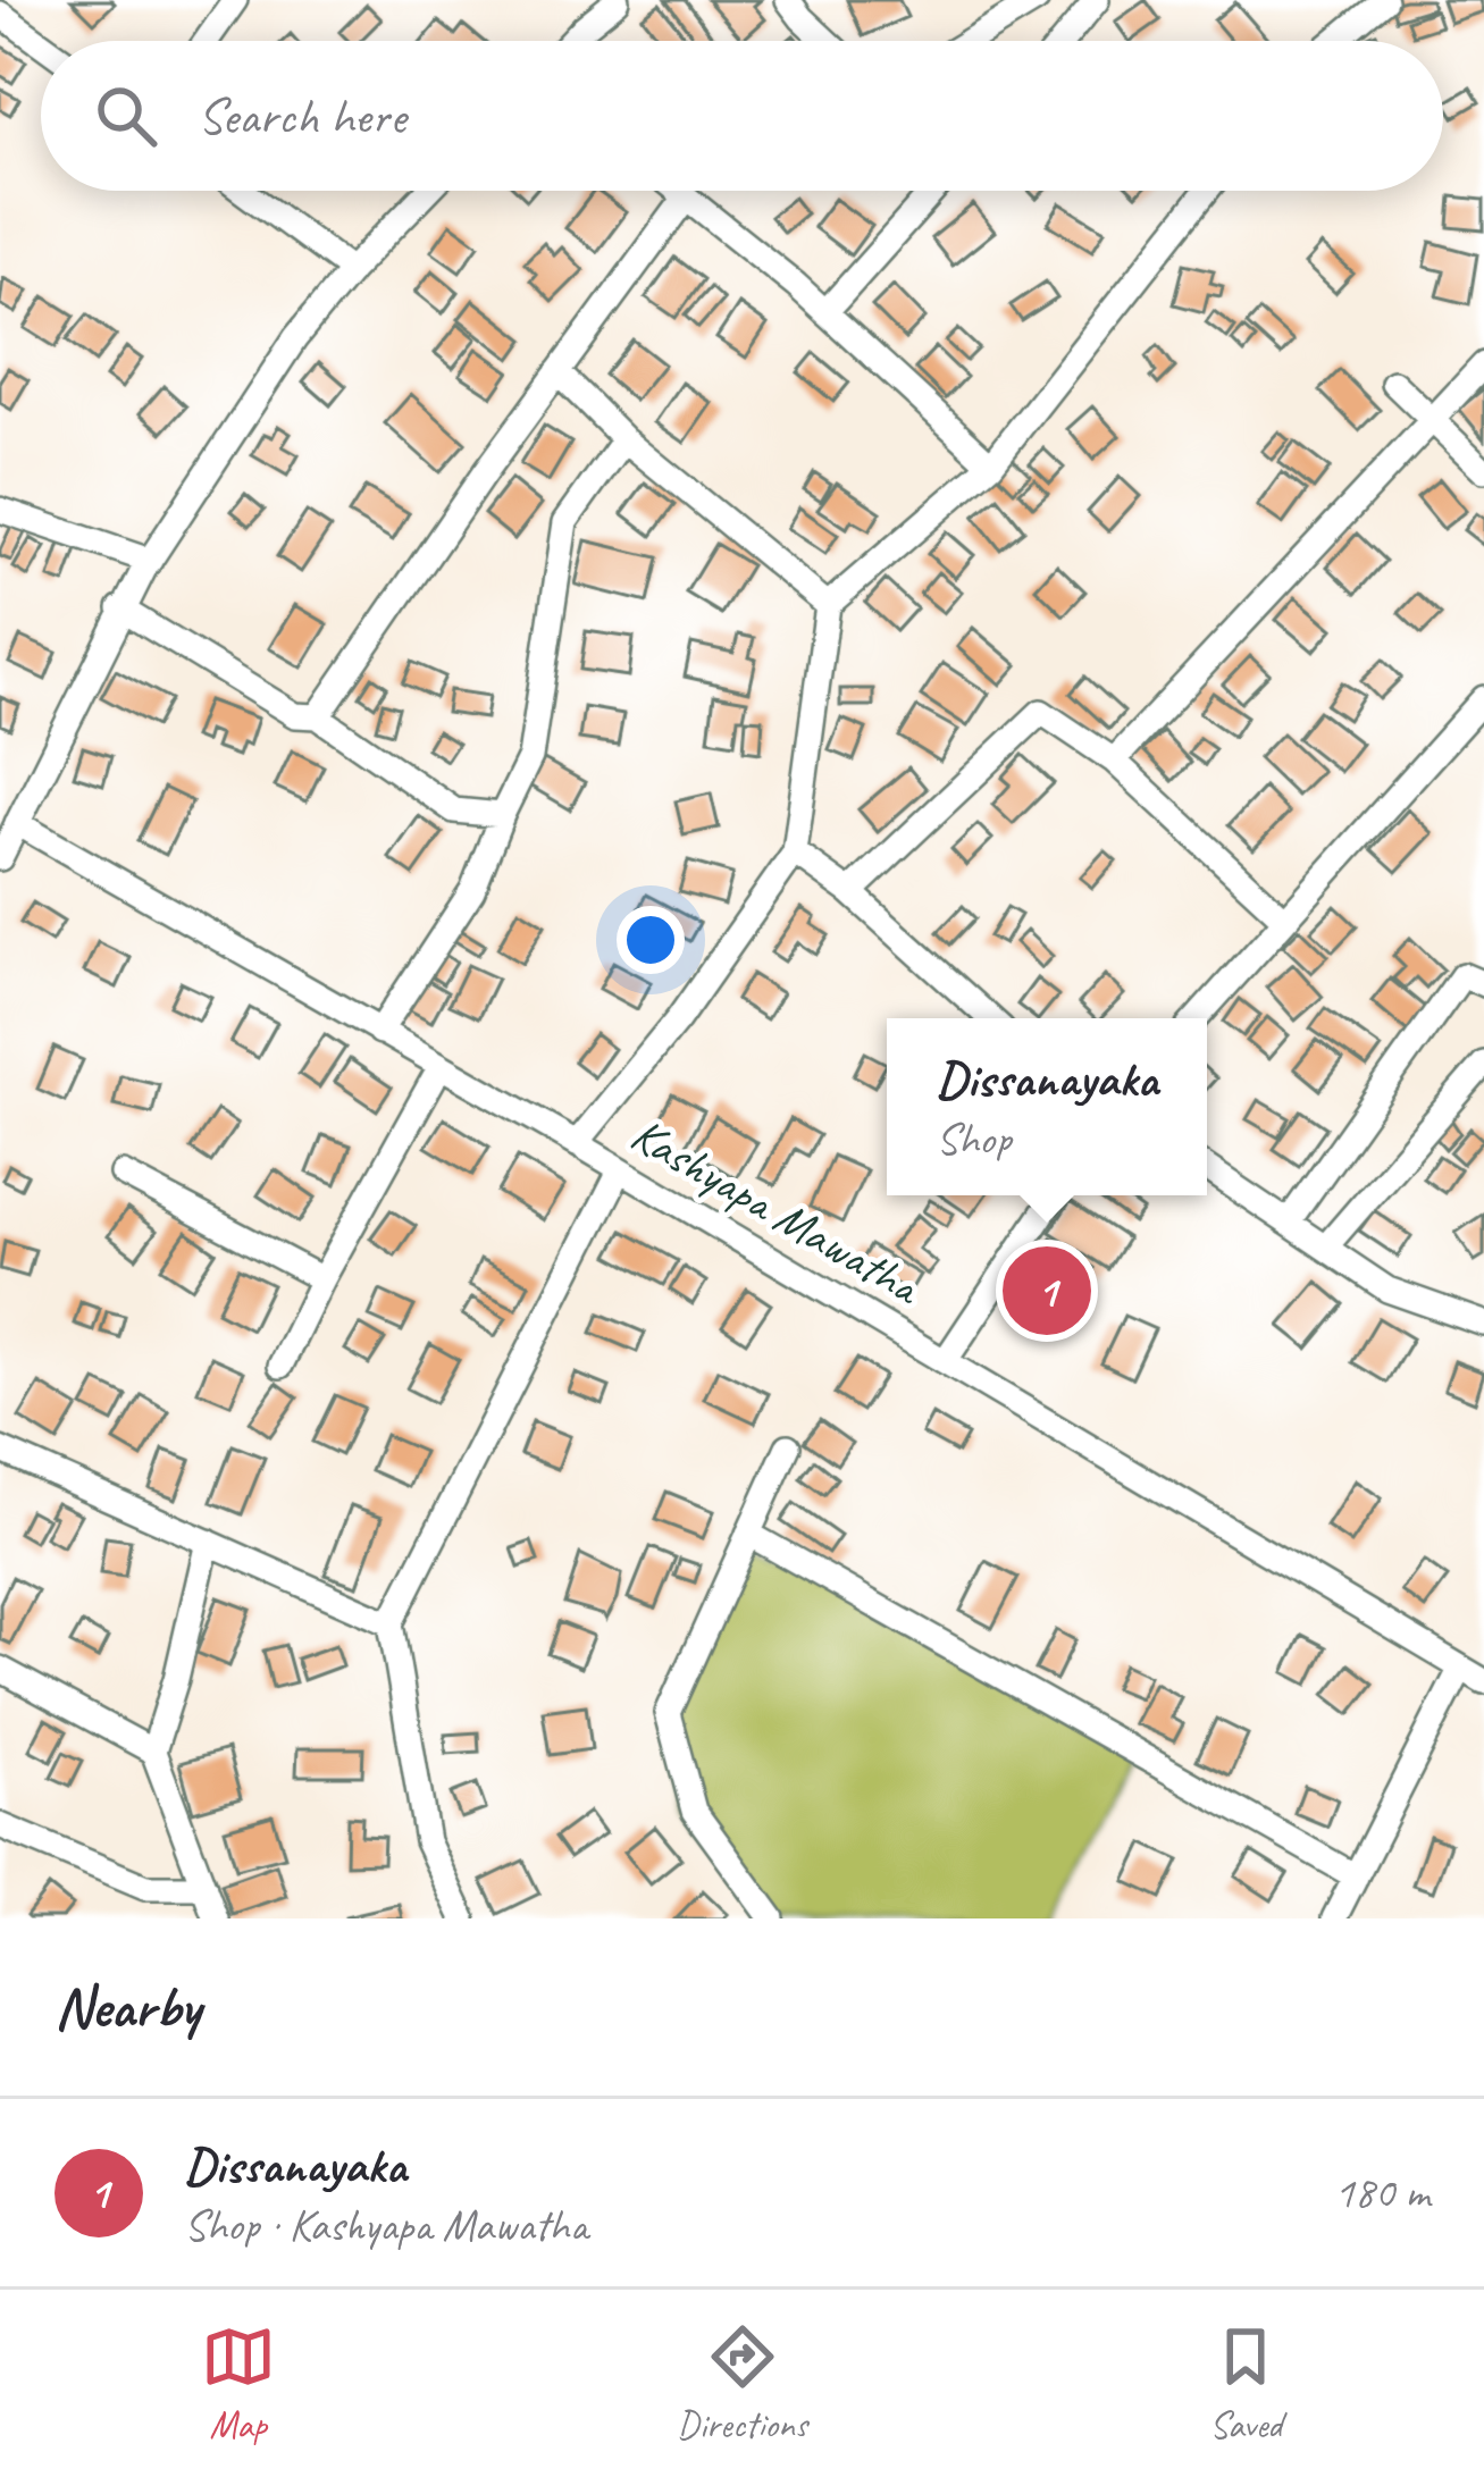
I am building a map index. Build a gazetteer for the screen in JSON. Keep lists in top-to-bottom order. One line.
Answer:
{"streets":{"street":["Kashyapa Mawatha"]},"page":{"search":"Search here","popup":["Dissanayaka","Shop"],"pins":"1","heading":"Nearby","list":[{"mark":"1","name":"Dissanayaka","note":"Shop · Kashyapa Mawatha","value":"180 m"}],"nav":["Map","Directions","Saved"]}}
